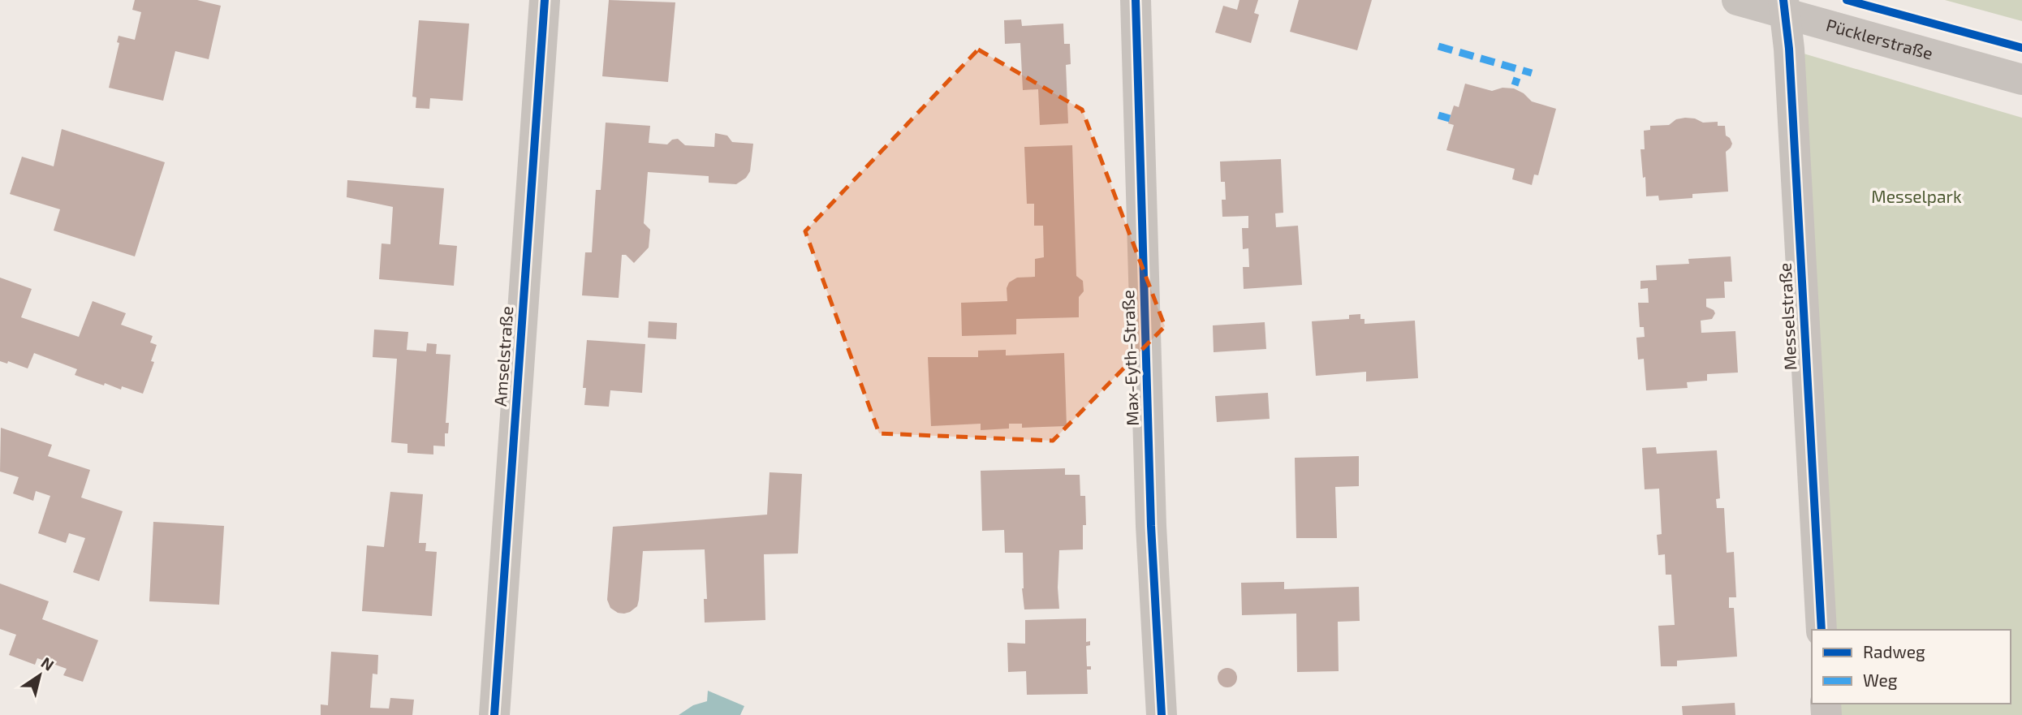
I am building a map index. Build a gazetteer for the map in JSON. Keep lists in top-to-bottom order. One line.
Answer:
{"streets":{"street":["Pücklerstraße","Messelstraße","Amselstraße","Max-Eyth-Straße"]},"crossings":[["Pücklerstraße","Messelstraße"]],"parks":["Messelpark"],"legend":["Radweg","Weg"],"north":"top right"}
